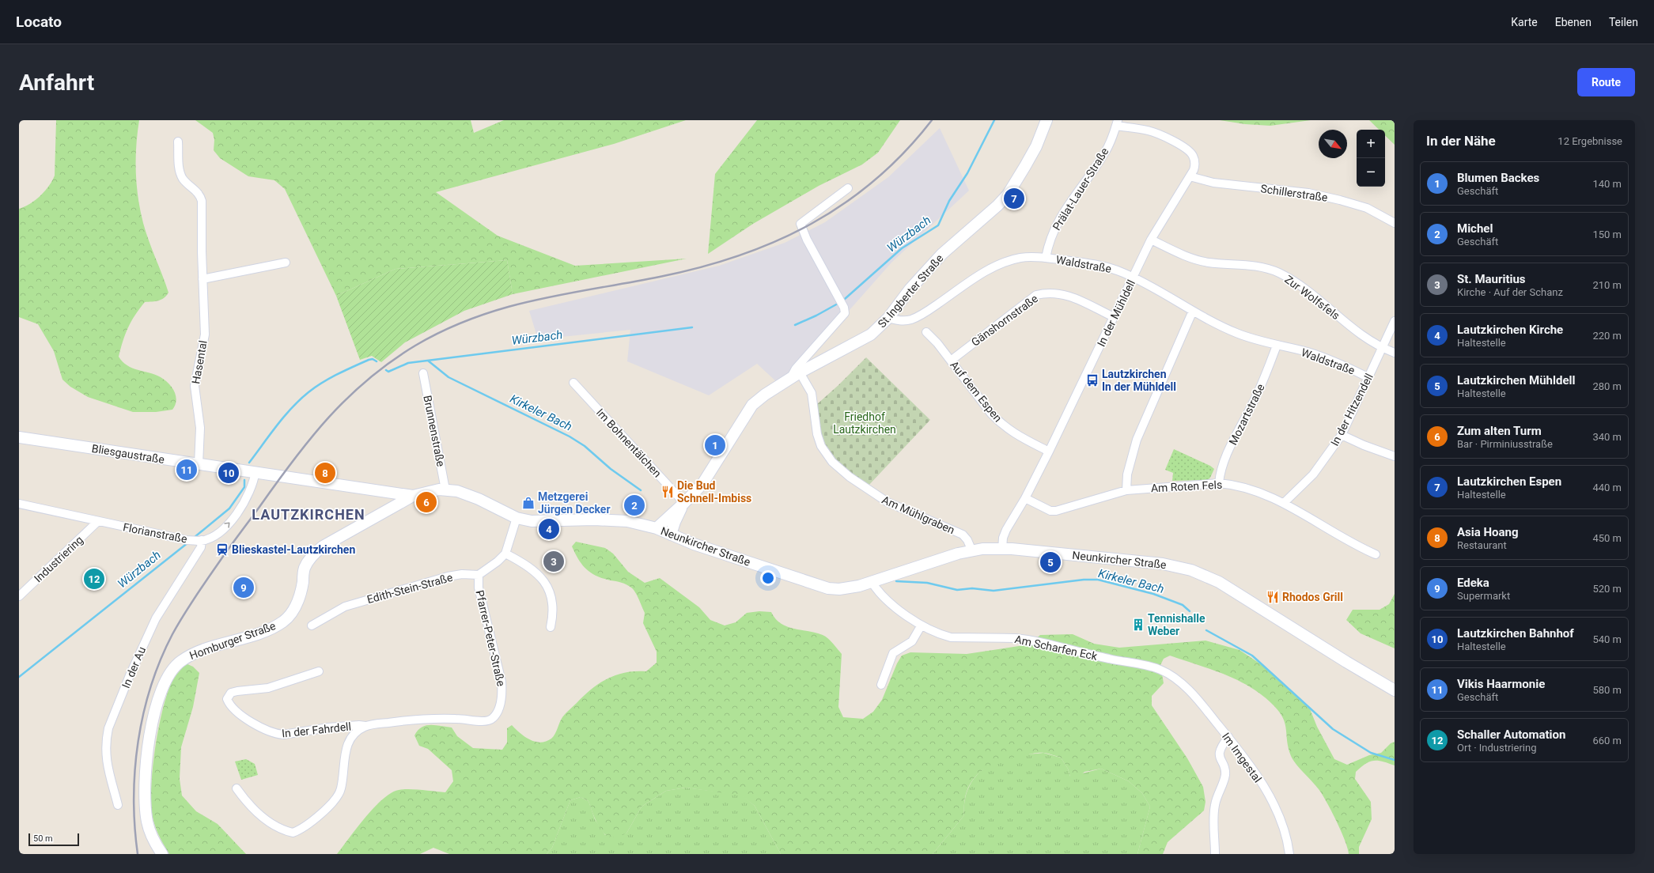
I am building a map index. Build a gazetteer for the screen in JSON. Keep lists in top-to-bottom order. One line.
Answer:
{"streets":{"main road":["St.Ingberter Straße","Bliesgaustraße","Neunkircher Straße","Homburger Straße"],"street":["Prälat-Lauer-Straße","Schillerstraße","Waldstraße","Zur Wolfsfels","In der Mühldell","Gänshornstraße","Hasental","Auf dem Espen","In der Hitzendell","Mozartstraße","Brunnenstraße","Im Bohnentälchen","Am Roten Fels","Am Mühlgraben","Florianstraße","Industriering","Edith-Stein-Straße","Pfarrer-Peter-Straße","Am Scharfen Eck","In der Au","In der Fahrdell","Im Imgestal"]},"crossings":[["Prälat-Lauer-Straße","Waldstraße"],["Prälat-Lauer-Straße","In der Mühldell"],["Schillerstraße","In der Mühldell"],["Waldstraße","St.Ingberter Straße"],["Waldstraße","In der Mühldell"],["Waldstraße","In der Hitzendell"],["Waldstraße","Mozartstraße"],["St.Ingberter Straße","Im Bohnentälchen"],["St.Ingberter Straße","Am Mühlgraben"],["St.Ingberter Straße","Neunkircher Straße"],["Zur Wolfsfels","In der Mühldell"],["Zur Wolfsfels","In der Hitzendell"],["In der Mühldell","Gänshornstraße"],["In der Mühldell","Auf dem Espen"],["In der Mühldell","Am Roten Fels"],["In der Mühldell","Neunkircher Straße"],["Gänshornstraße","Auf dem Espen"],["Hasental","Bliesgaustraße"],["In der Hitzendell","Am Roten Fels"],["Mozartstraße","Am Roten Fels"],["Brunnenstraße","Neunkircher Straße"],["Bliesgaustraße","Florianstraße"],["Bliesgaustraße","Homburger Straße"],["Am Mühlgraben","Neunkircher Straße"],["Florianstraße","Industriering"],["Florianstraße","In der Au"],["Neunkircher Straße","Am Scharfen Eck"],["Edith-Stein-Straße","Pfarrer-Peter-Straße"],["Pfarrer-Peter-Straße","In der Fahrdell"],["Am Scharfen Eck","Im Imgestal"]],"districts":["LAUTZKIRCHEN"],"water":["Würzbach","Kirkeler Bach"],"parks":["Friedhof Lautzkirchen"],"places":{"bus stop":["Lautzkirchen In der Mühldell"],"restaurant":["Die Bud Schnell-Imbiss","Rhodos Grill"],"shop":["Metzgerei Jürgen Decker"],"station":["Blieskastel-Lautzkirchen"],"building":["Tennishalle Weber"]},"scale_bar":"50 m","north":"bottom right","page":{"header":"Locato","nav":["Karte","Ebenen","Teilen"],"buttons":"Route","title":"Anfahrt","heading":["In der Nähe","12 Ergebnisse"],"map_buttons":["+","−"],"list":[{"mark":"1","name":"Blumen Backes","note":"Geschäft","value":"140 m"},{"mark":"2","name":"Michel","note":"Geschäft","value":"150 m"},{"mark":"3","name":"St. Mauritius","note":"Kirche · Auf der Schanz","value":"210 m"},{"mark":"4","name":"Lautzkirchen Kirche","note":"Haltestelle","value":"220 m"},{"mark":"5","name":"Lautzkirchen Mühldell","note":"Haltestelle","value":"280 m"},{"mark":"6","name":"Zum alten Turm","note":"Bar · Pirminiusstraße","value":"340 m"},{"mark":"7","name":"Lautzkirchen Espen","note":"Haltestelle","value":"440 m"},{"mark":"8","name":"Asia Hoang","note":"Restaurant","value":"450 m"},{"mark":"9","name":"Edeka","note":"Supermarkt","value":"520 m"},{"mark":"10","name":"Lautzkirchen Bahnhof","note":"Haltestelle","value":"540 m"},{"mark":"11","name":"Vikis Haarmonie","note":"Geschäft","value":"580 m"},{"mark":"12","name":"Schaller Automation","note":"Ort · Industriering","value":"660 m"}],"pins":["7","1","11","8","10","6","2","4","3","5","12","9"],"scale":"50 m"}}
